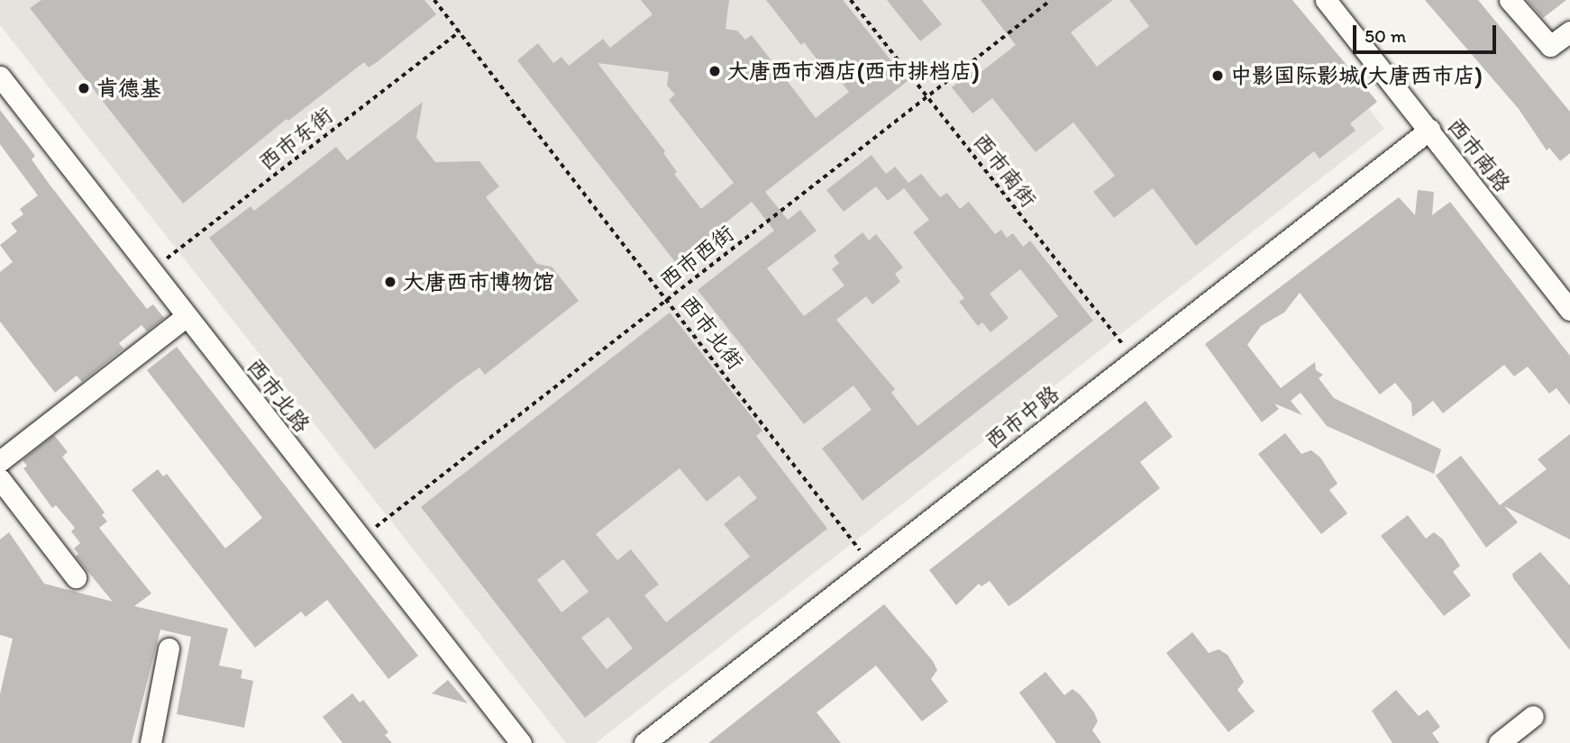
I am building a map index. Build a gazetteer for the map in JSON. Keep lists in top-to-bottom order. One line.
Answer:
{"streets":{"street":["西市南路","西市北路","西市中路"],"path":["西市东街","西市南街","西市西街","西市北街"]},"crossings":[["西市东街","西市北街"],["西市东街","西市北路"],["西市南路","西市中路"],["西市南街","西市西街"],["西市南街","西市中路"],["西市西街","西市北街"],["西市西街","西市北路"],["西市北街","西市中路"]],"places":["大唐西市酒店(西市排档店)","中影国际影城(大唐西市店)","肯德基","大唐西市博物馆"],"scale_bar":"50 m"}
